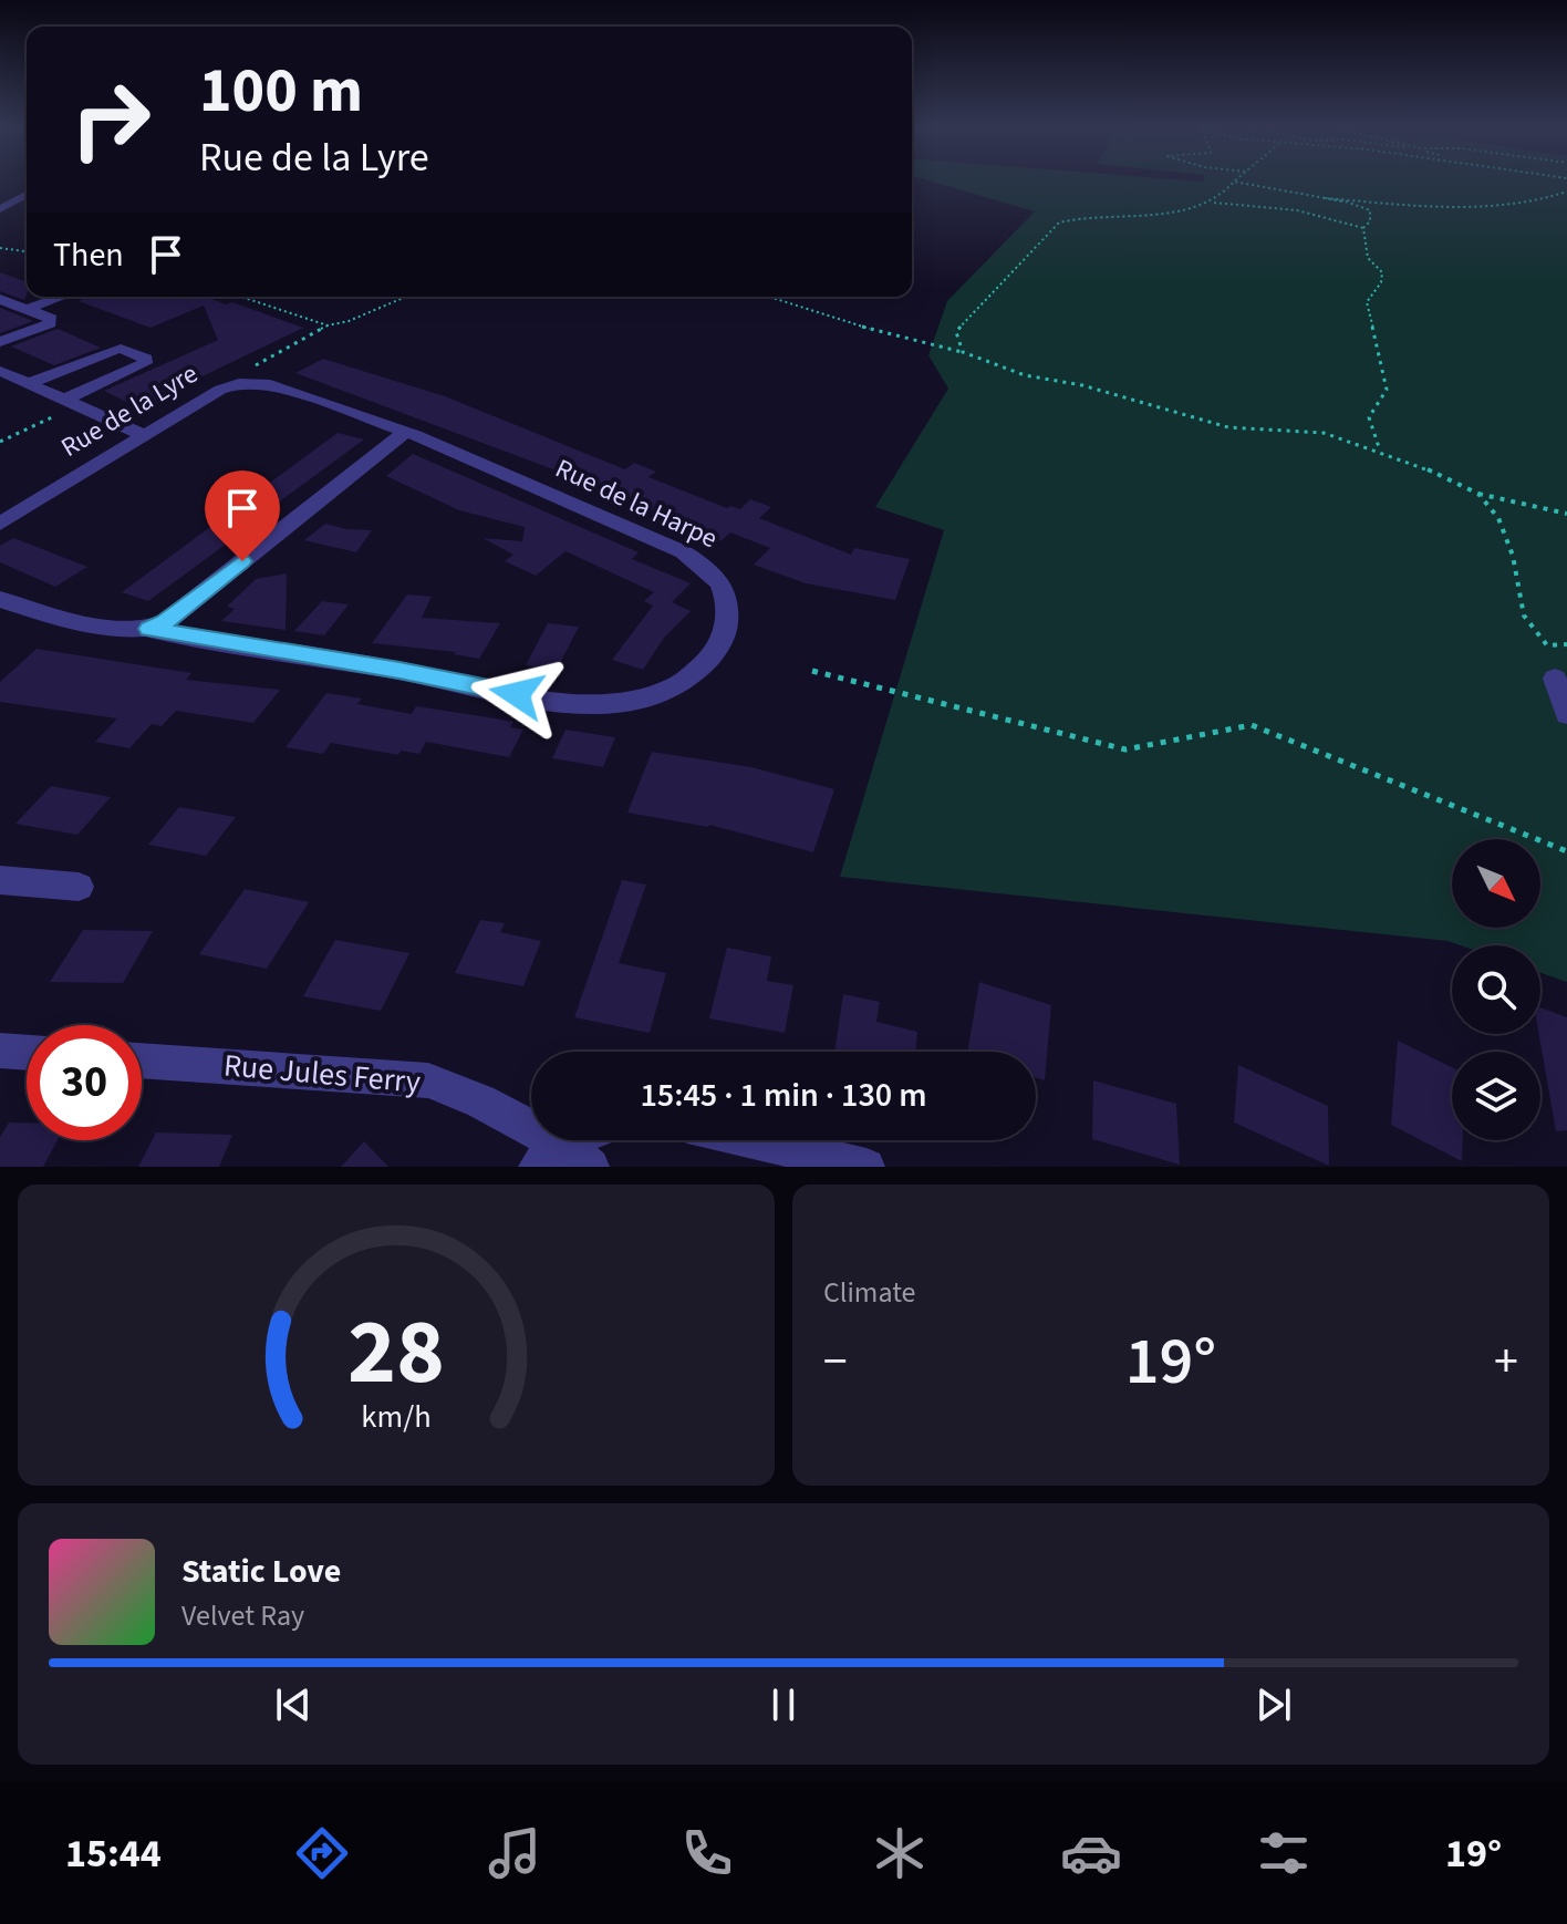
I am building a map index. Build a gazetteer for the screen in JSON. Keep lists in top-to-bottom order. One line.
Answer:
{"streets":{"street":["Rue de la Lyre","Rue de la Harpe","Rue Jules Ferry"]},"crossings":[["Rue de la Lyre","Rue de la Harpe"]],"north":"bottom right","page":{"turn":["100 m","Rue de la Lyre"],"then":"Then","limit":"30","trip":"15:45 · 1 min · 130 m","tile":"Climate","heat":["−","19°","+"],"song":["Static Love","Velvet Ray"],"tabs":["15:44","19°"],"gauge":["28","km/h"]}}
